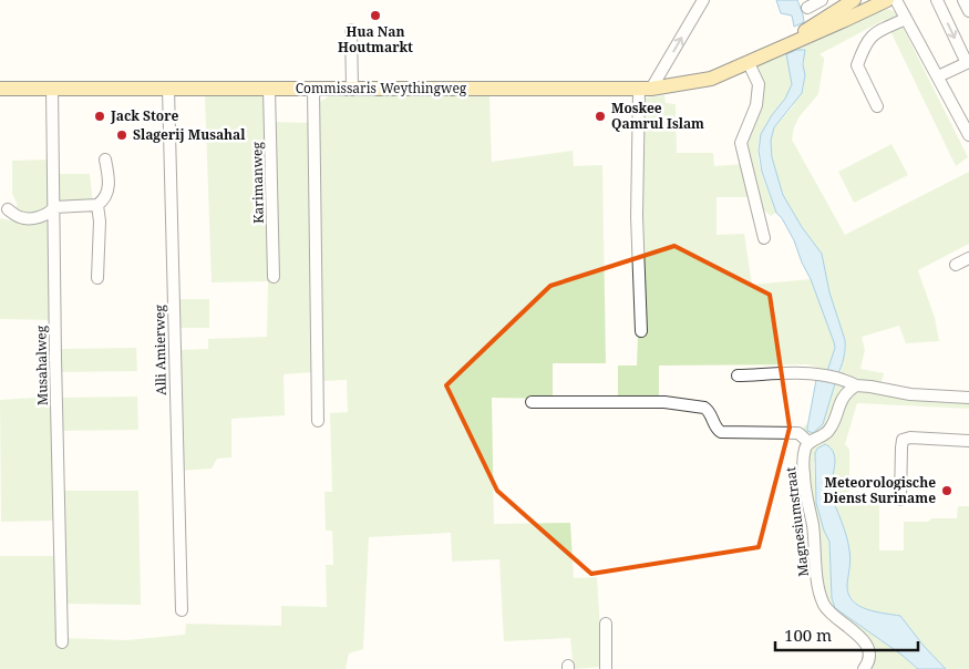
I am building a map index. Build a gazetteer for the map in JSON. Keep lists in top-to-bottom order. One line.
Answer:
{"streets":{"main road":["Commissaris Weythingweg"],"street":["Karimanweg","Alli Amierweg","Musahalweg","Magnesiumstraat"]},"crossings":[["Commissaris Weythingweg","Karimanweg"],["Commissaris Weythingweg","Alli Amierweg"],["Commissaris Weythingweg","Musahalweg"]],"places":["Hua Nan Houtmarkt","Jack Store","Moskee Qamrul Islam","Slagerij Musahal","Meteorologische Dienst Suriname"],"scale_bar":"100 m"}
